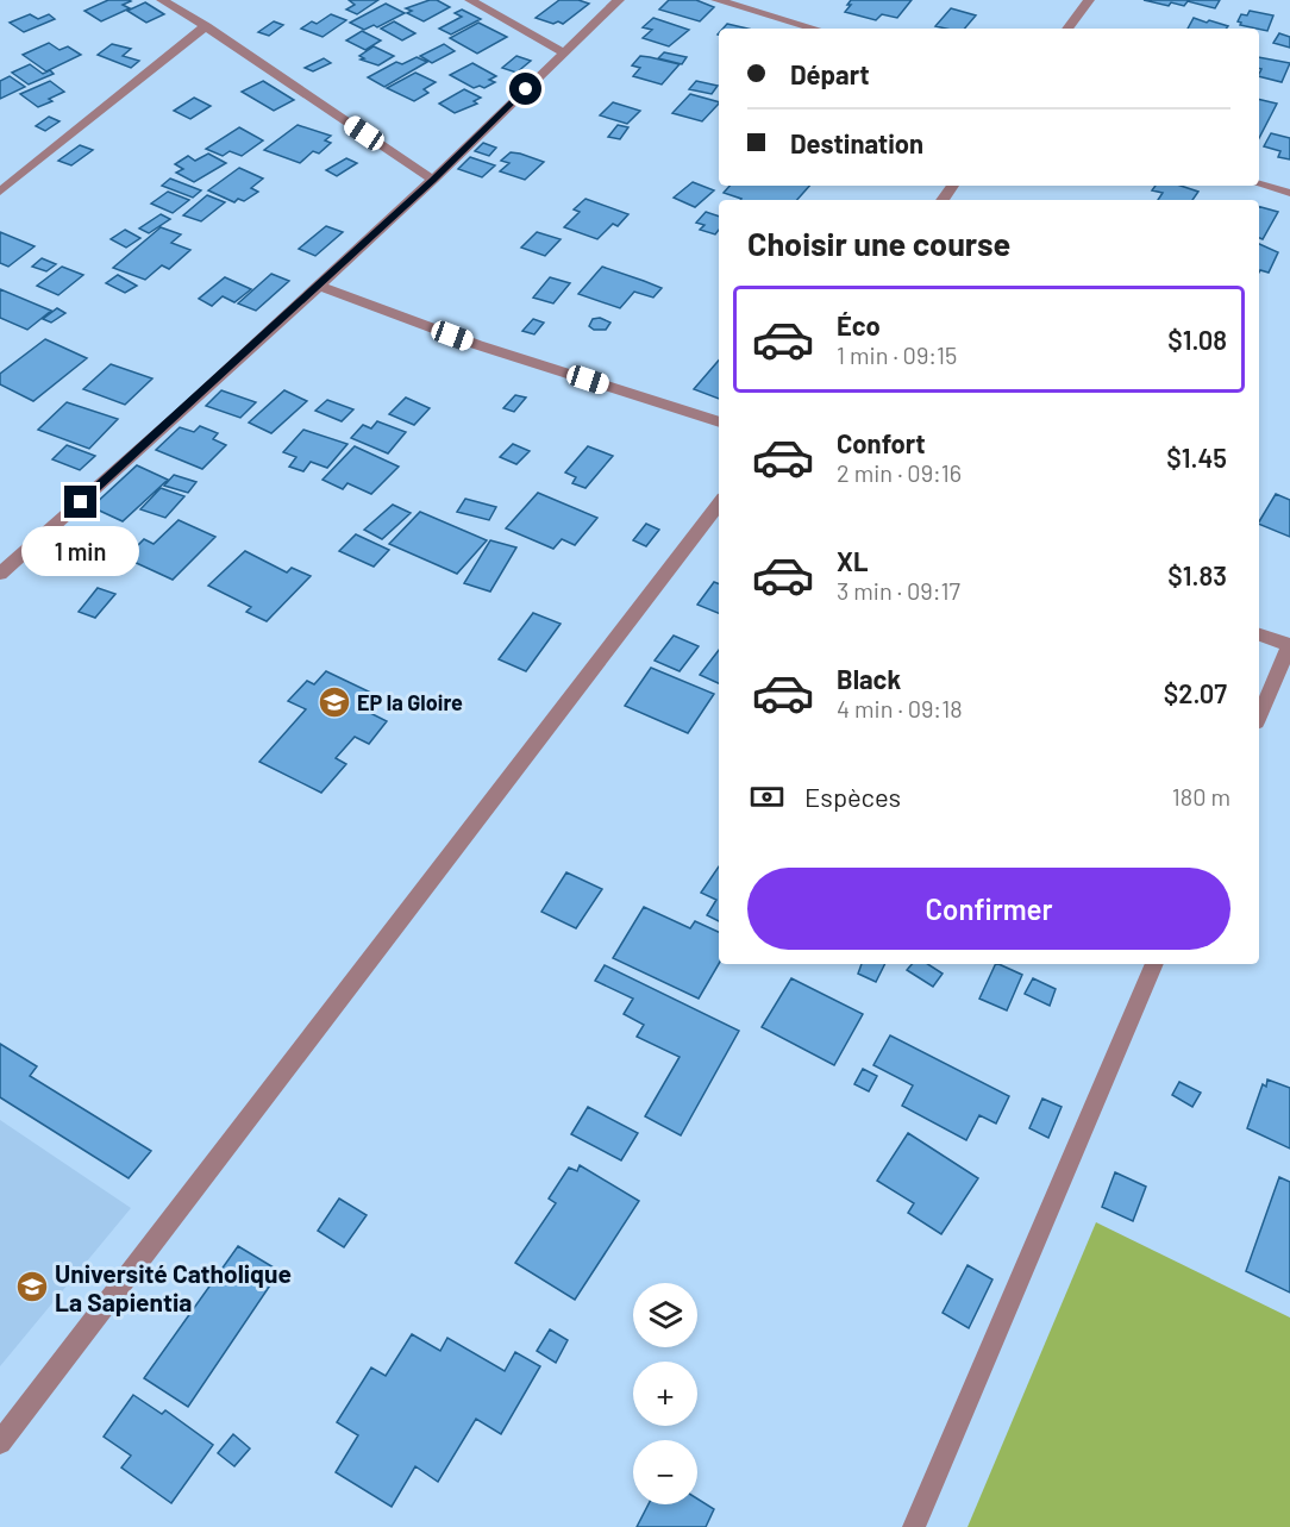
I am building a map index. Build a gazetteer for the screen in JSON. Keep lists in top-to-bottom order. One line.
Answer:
{"places":{"school or university":["EP la Gloire","Université Catholique La Sapientia"]},"page":{"banner":["Départ","Destination"],"heading":"Choisir une course","list":[{"name":"Éco","note":"1 min · 09:15","value":"$1.08"},{"name":"Confort","note":"2 min · 09:16","value":"$1.45"},{"name":"XL","note":"3 min · 09:17","value":"$1.83"},{"name":"Black","note":"4 min · 09:18","value":"$2.07"}],"bubble":"1 min","pay":["Espèces","180 m"],"buttons":"Confirmer","map_buttons":["+","−"]}}
